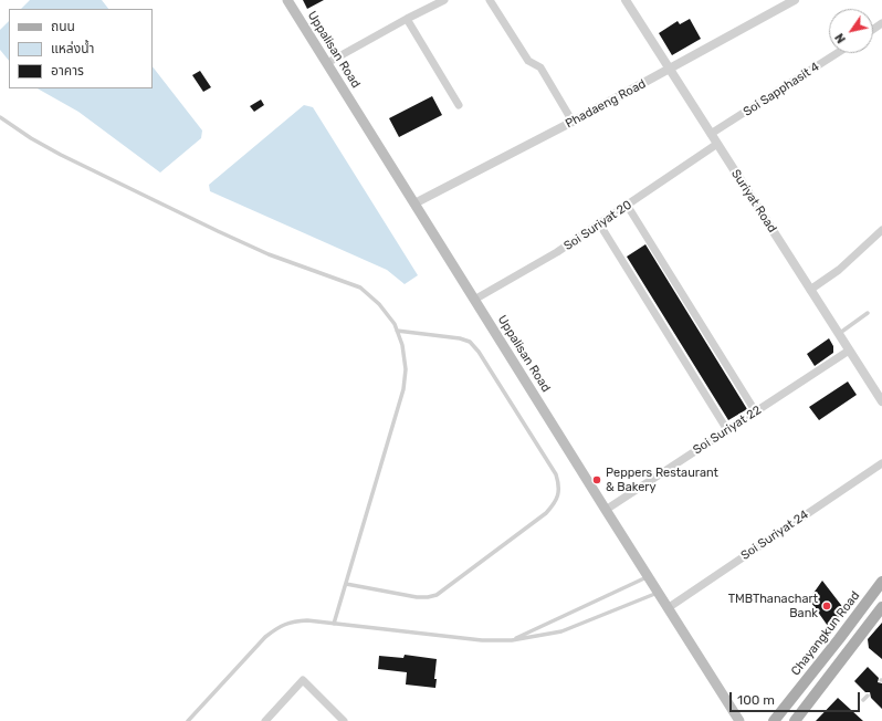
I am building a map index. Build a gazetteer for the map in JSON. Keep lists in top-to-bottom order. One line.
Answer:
{"streets":{"main road":["Uppalisan Road","Chayangkun Road"],"street":["Soi Sapphasit 4","Phadaeng Road","Suriyat Road","Soi Suriyat 20","Soi Suriyat 22","Soi Suriyat 24"]},"crossings":[["Uppalisan Road","Phadaeng Road"],["Uppalisan Road","Soi Suriyat 20"],["Uppalisan Road","Soi Suriyat 22"],["Uppalisan Road","Soi Suriyat 24"],["Soi Sapphasit 4","Suriyat Road"],["Phadaeng Road","Suriyat Road"],["Suriyat Road","Soi Suriyat 20"],["Suriyat Road","Soi Suriyat 22"]],"places":["Peppers Restaurant & Bakery","TMBThanachart Bank"],"legend":["ถนน","แหล่งน้ำ","อาคาร"],"scale_bar":"100 m","north":"bottom left"}
